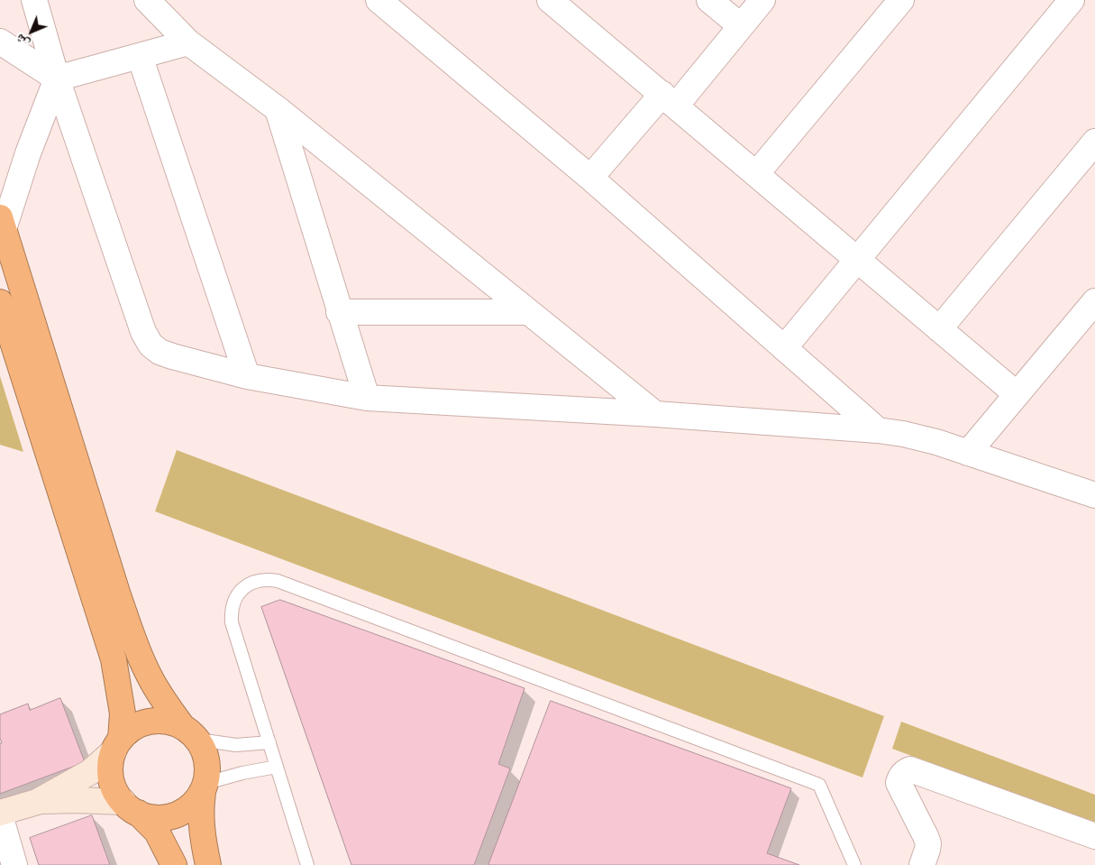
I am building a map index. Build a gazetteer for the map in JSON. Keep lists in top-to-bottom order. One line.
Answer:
{"north":"bottom left"}
